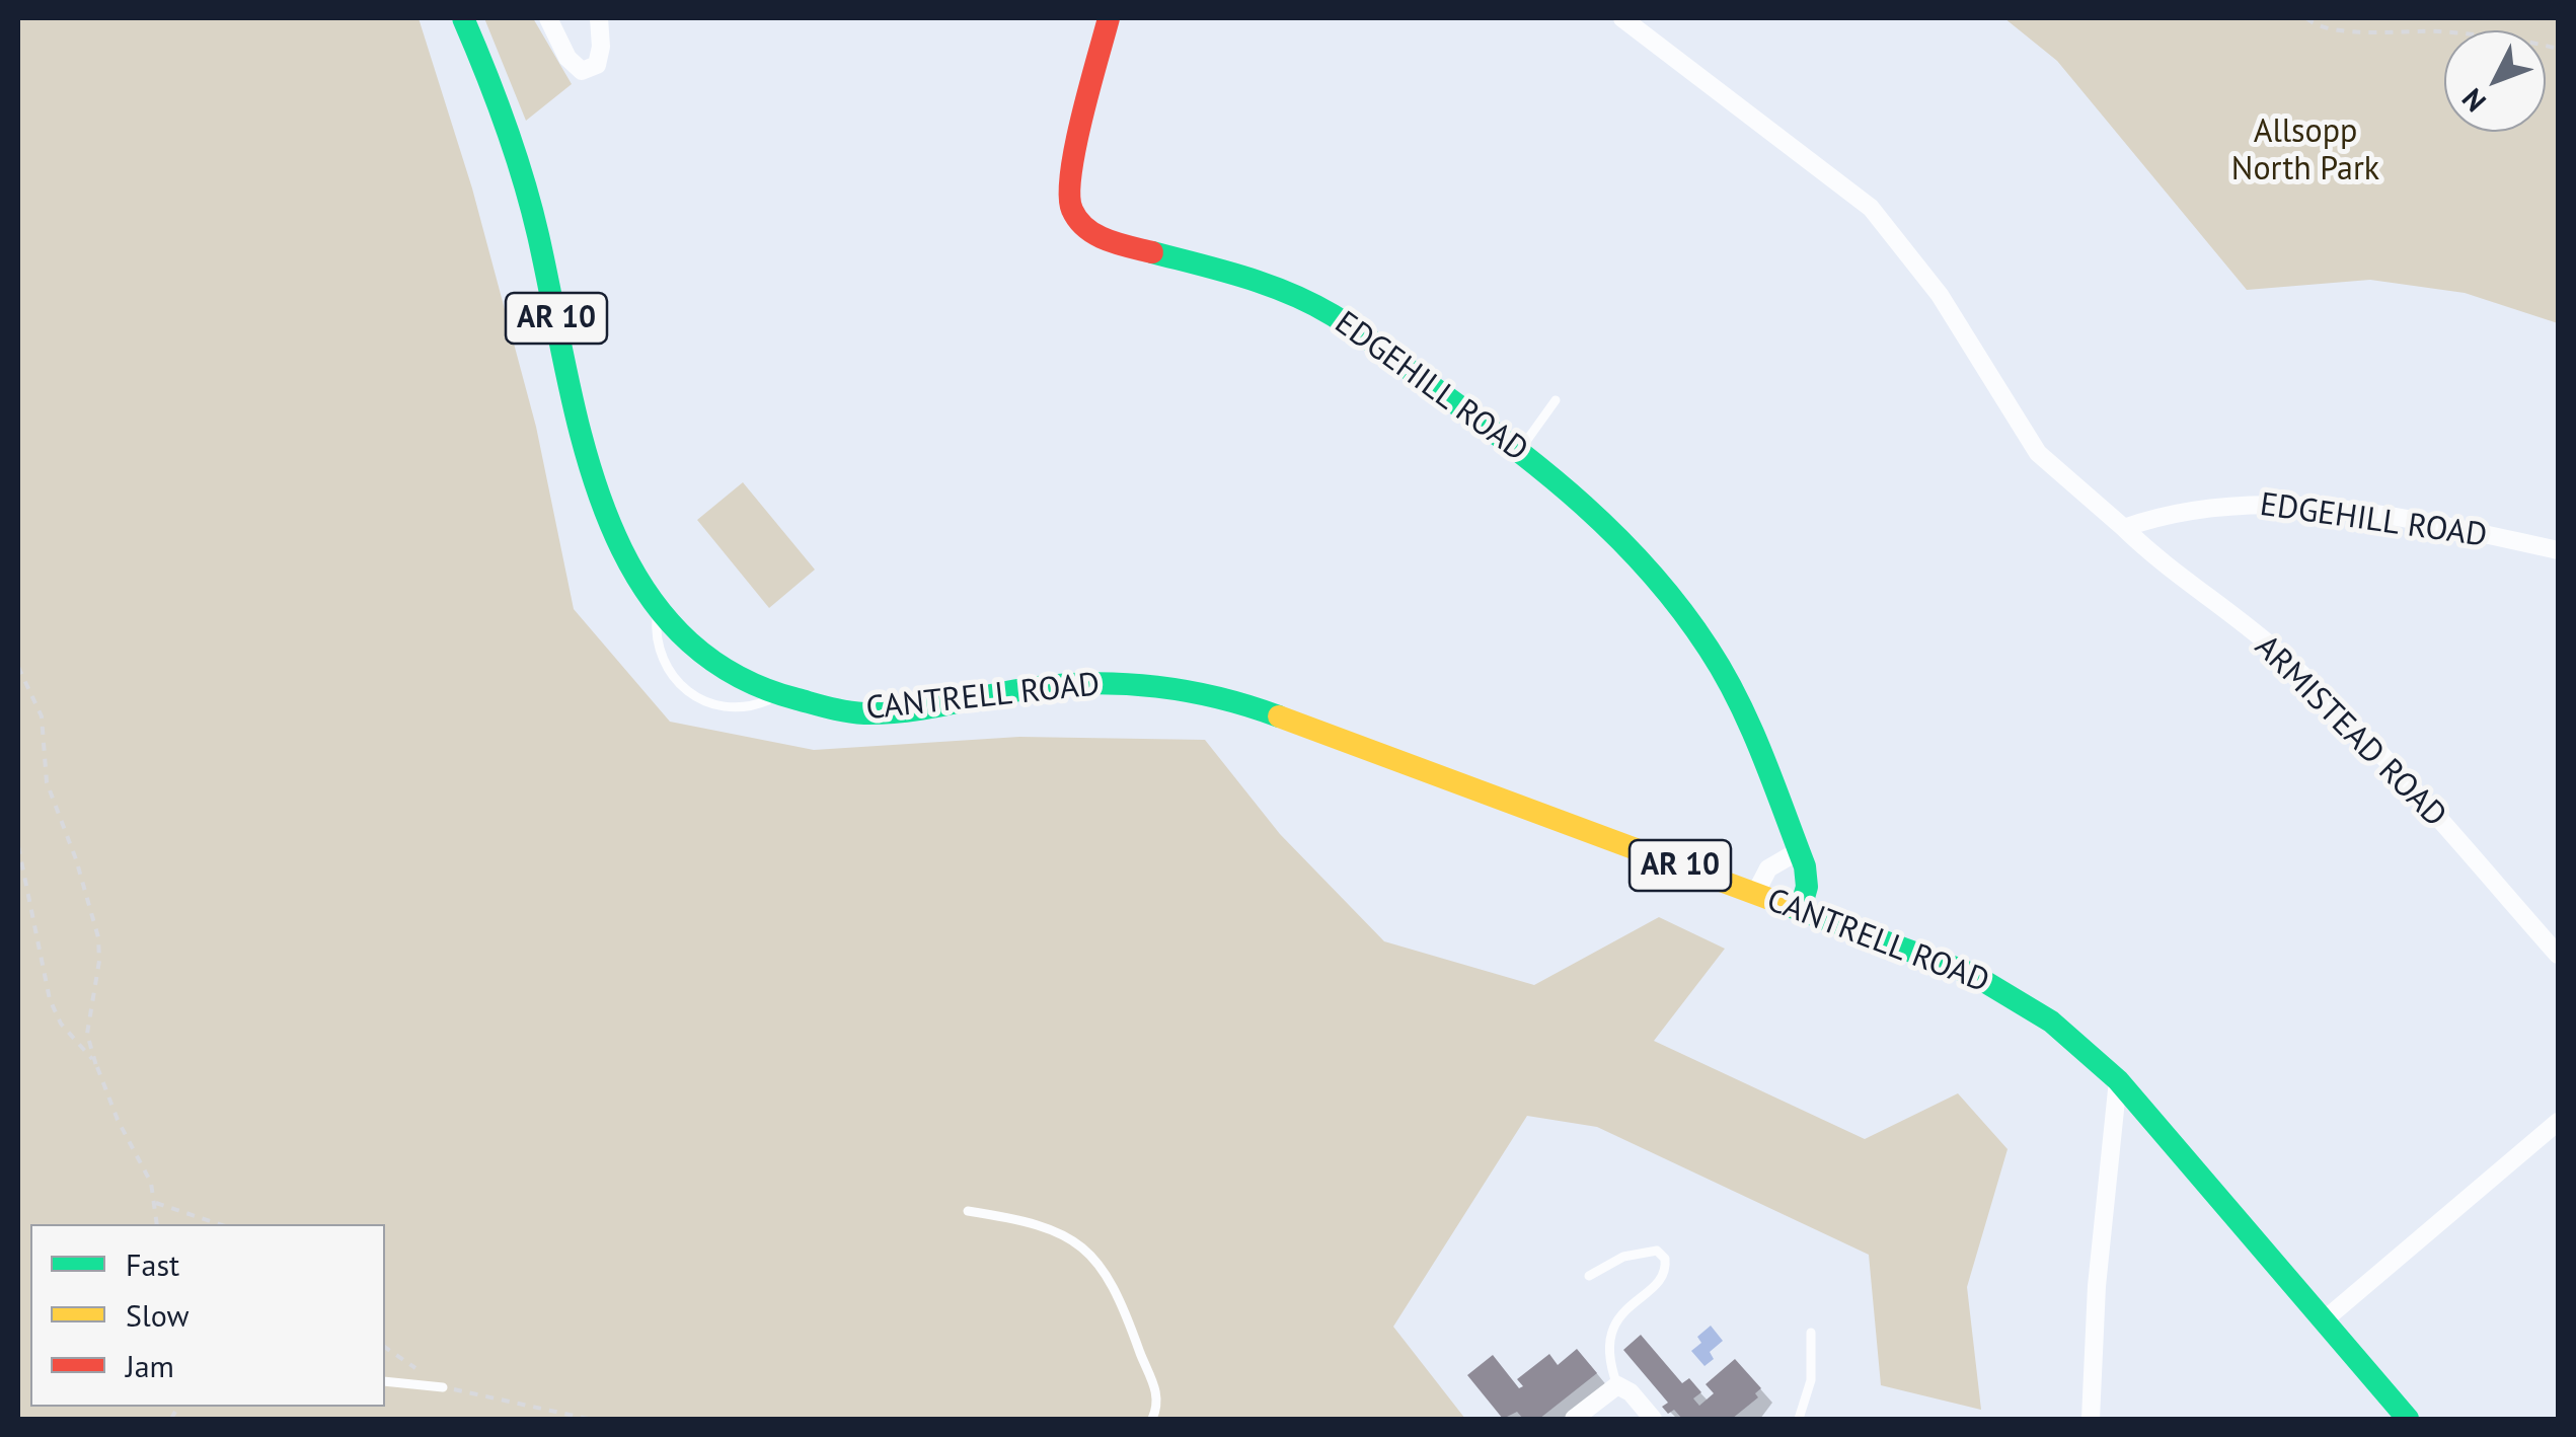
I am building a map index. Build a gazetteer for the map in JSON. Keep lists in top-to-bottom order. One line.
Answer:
{"streets":{"main road":["AR 10","EDGEHILL ROAD","CANTRELL ROAD"],"street":["ARMISTEAD ROAD"]},"crossings":[["EDGEHILL ROAD","CANTRELL ROAD"],["EDGEHILL ROAD","ARMISTEAD ROAD"]],"parks":["Allsopp North Park"],"legend":["Fast","Slow","Jam"],"north":"bottom left"}
